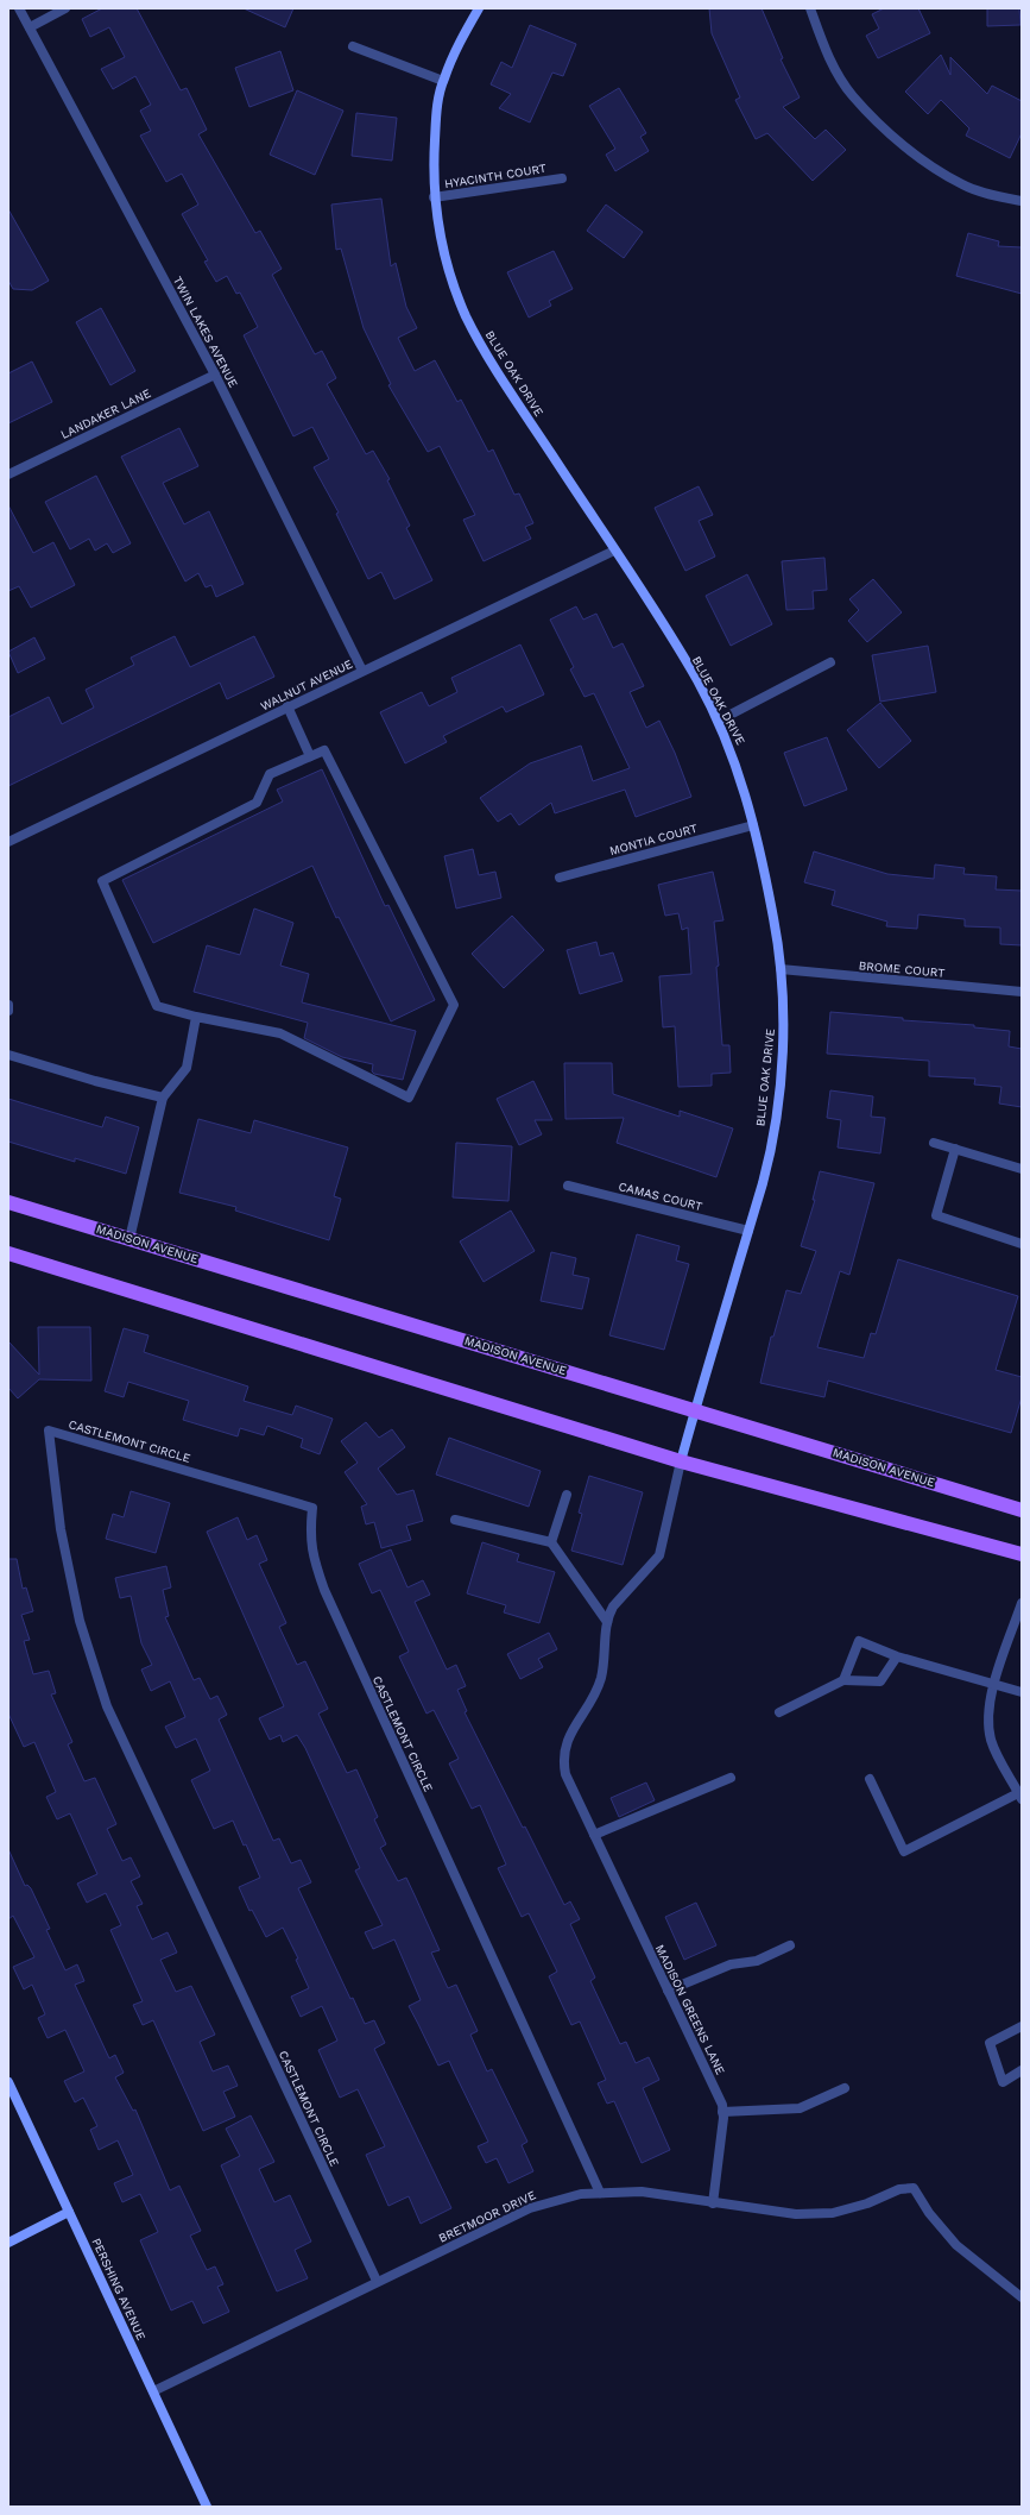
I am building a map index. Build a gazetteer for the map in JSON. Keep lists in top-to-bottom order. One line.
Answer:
{"streets":{"main road":["MADISON AVENUE"],"street":["HYACINTH COURT","TWIN LAKES AVENUE","BLUE OAK DRIVE","LANDAKER LANE","WALNUT AVENUE","MONTIA COURT","BROME COURT","CAMAS COURT","CASTLEMONT CIRCLE","MADISON GREENS LANE","BRETMOOR DRIVE","PERSHING AVENUE"]},"crossings":[["HYACINTH COURT","BLUE OAK DRIVE"],["TWIN LAKES AVENUE","LANDAKER LANE"],["TWIN LAKES AVENUE","WALNUT AVENUE"],["BLUE OAK DRIVE","WALNUT AVENUE"],["BLUE OAK DRIVE","MONTIA COURT"],["BLUE OAK DRIVE","BROME COURT"],["BLUE OAK DRIVE","CAMAS COURT"],["BLUE OAK DRIVE","MADISON AVENUE"],["CASTLEMONT CIRCLE","BRETMOOR DRIVE"],["MADISON GREENS LANE","BRETMOOR DRIVE"],["BRETMOOR DRIVE","PERSHING AVENUE"]]}
